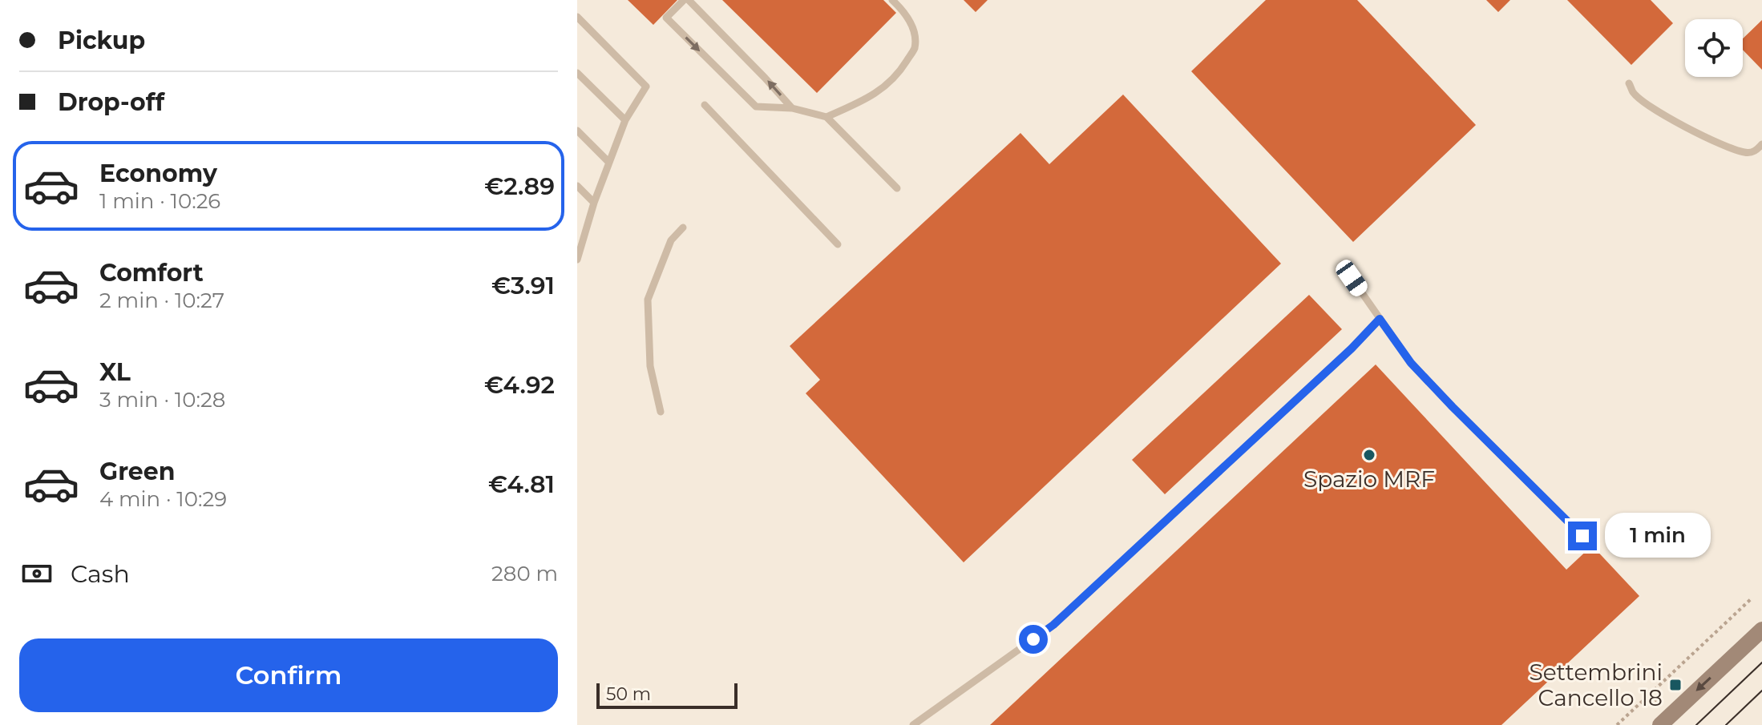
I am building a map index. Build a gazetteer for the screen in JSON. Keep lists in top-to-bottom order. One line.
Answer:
{"places":{"other":["Spazio MRF"],"transit":["Settembrini Cancello 18"]},"scale_bar":"50 m","page":{"banner":["Pickup","Drop-off"],"list":[{"name":"Economy","note":"1 min · 10:26","value":"€2.89"},{"name":"Comfort","note":"2 min · 10:27","value":"€3.91"},{"name":"XL","note":"3 min · 10:28","value":"€4.92"},{"name":"Green","note":"4 min · 10:29","value":"€4.81"}],"bubble":"1 min","pay":["Cash","280 m"],"buttons":"Confirm","scale":"50 m"}}
